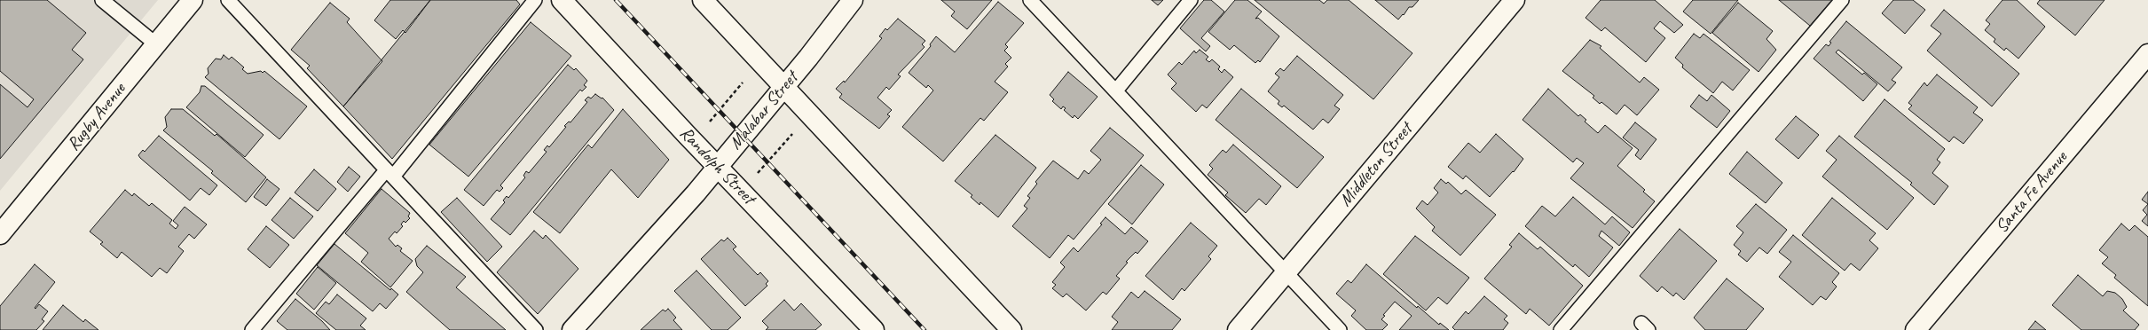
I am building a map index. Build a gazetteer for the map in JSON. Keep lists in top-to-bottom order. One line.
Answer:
{"streets":{"street":["Malabar Street","Rugby Avenue","Middleton Street","Randolph Street","Santa Fe Avenue"]},"crossings":[["Malabar Street","Randolph Street"]]}
